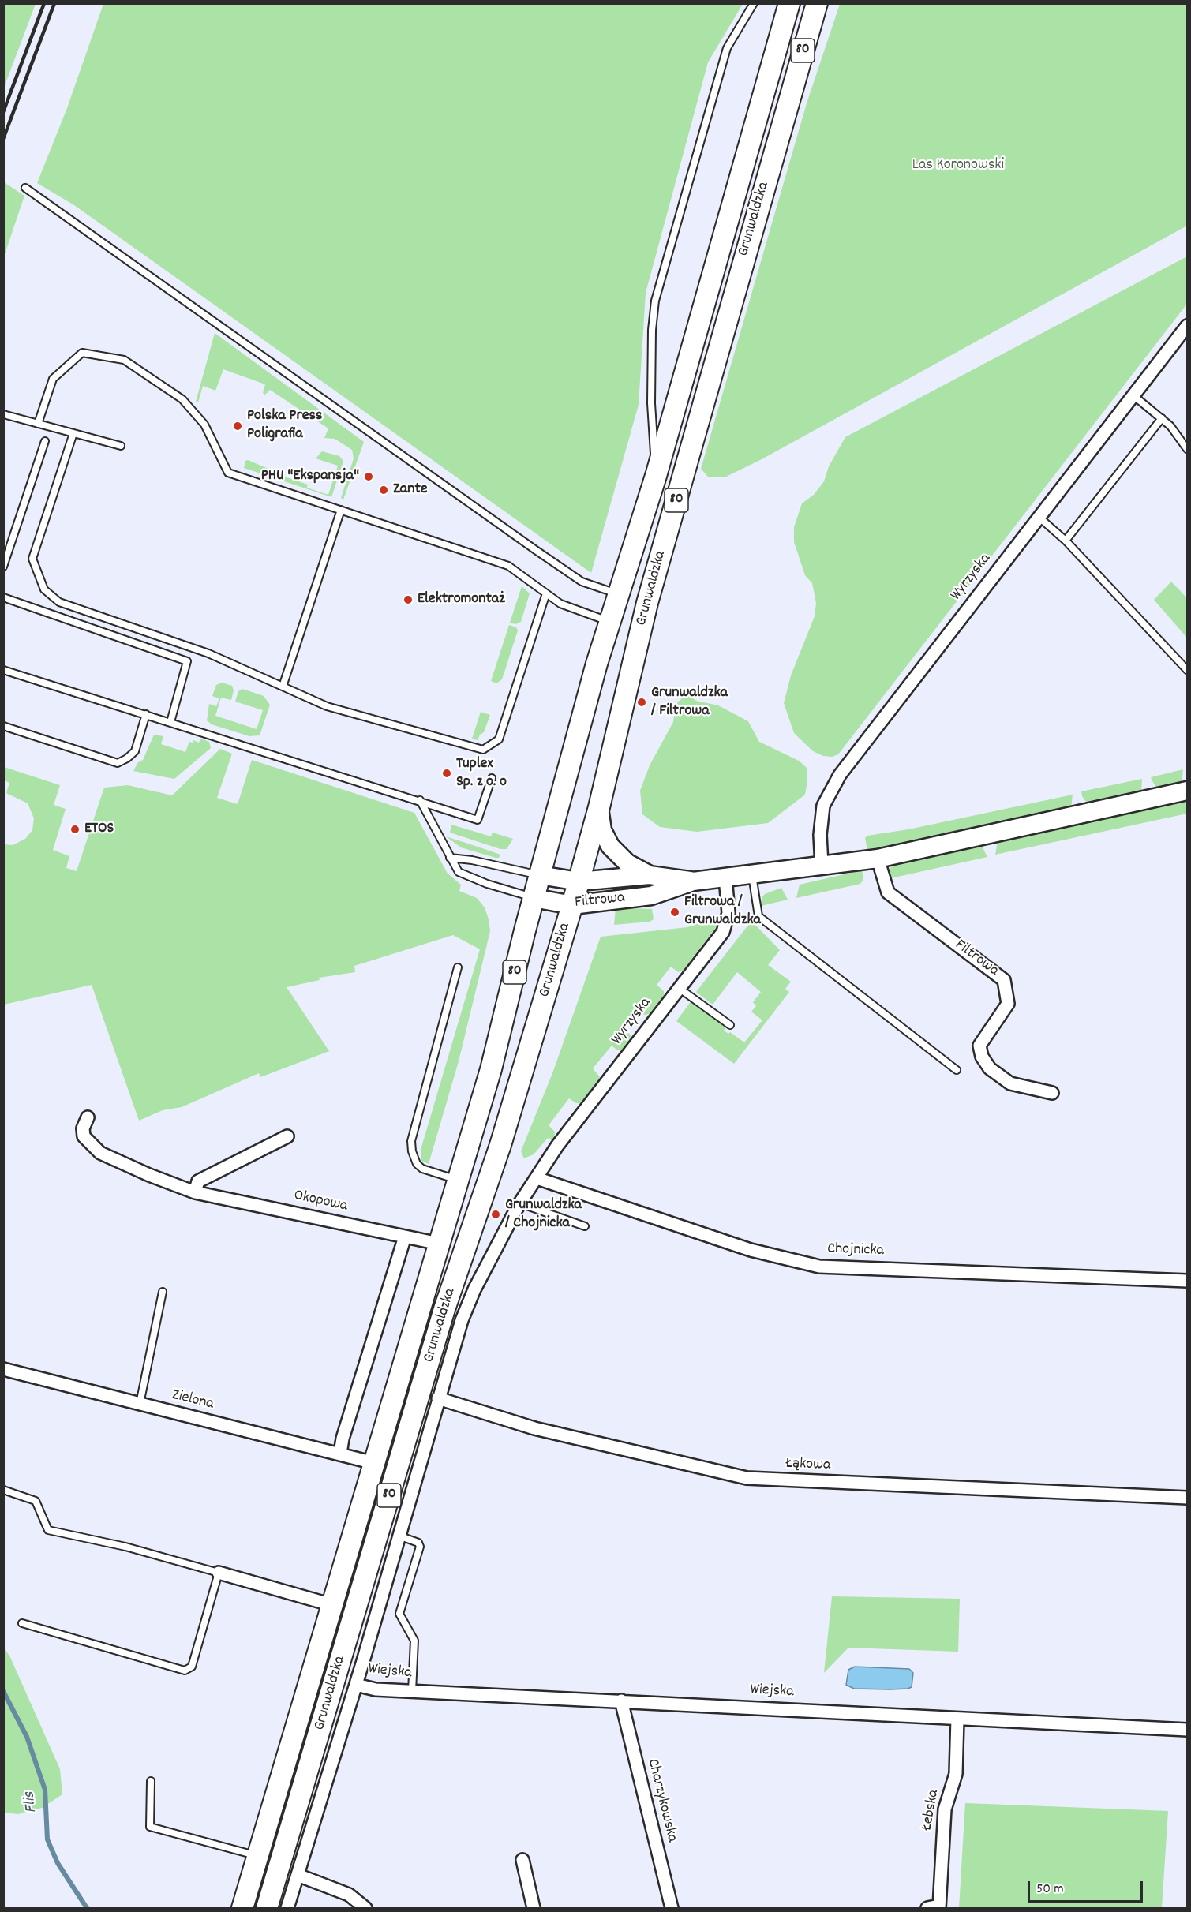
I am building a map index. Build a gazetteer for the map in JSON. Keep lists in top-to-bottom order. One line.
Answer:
{"streets":{"main road":["80","Grunwaldzka"],"street":["Wyrzyska","Filtrowa","Okopowa","Chojnicka","Zielona","Łąkowa","Wiejska","Charzykowska","Łebska"]},"crossings":[["Grunwaldzka","Filtrowa"],["Grunwaldzka","Okopowa"],["Grunwaldzka","Zielona"],["Wyrzyska","Filtrowa"],["Wyrzyska","Chojnicka"],["Wyrzyska","Łąkowa"],["Wyrzyska","Wiejska"],["Wiejska","Charzykowska"],["Wiejska","Łebska"]],"water":["Flis"],"parks":["Las Koronowski"],"places":["Polska Press Poligrafia","PHU \"Ekspansja\"","Zante","Elektromontaż","Grunwaldzka / Filtrowa","Tuplex Sp. z o. o","ETOS","Filtrowa / Grunwaldzka","Grunwaldzka / Chojnicka"],"scale_bar":"50 m"}
